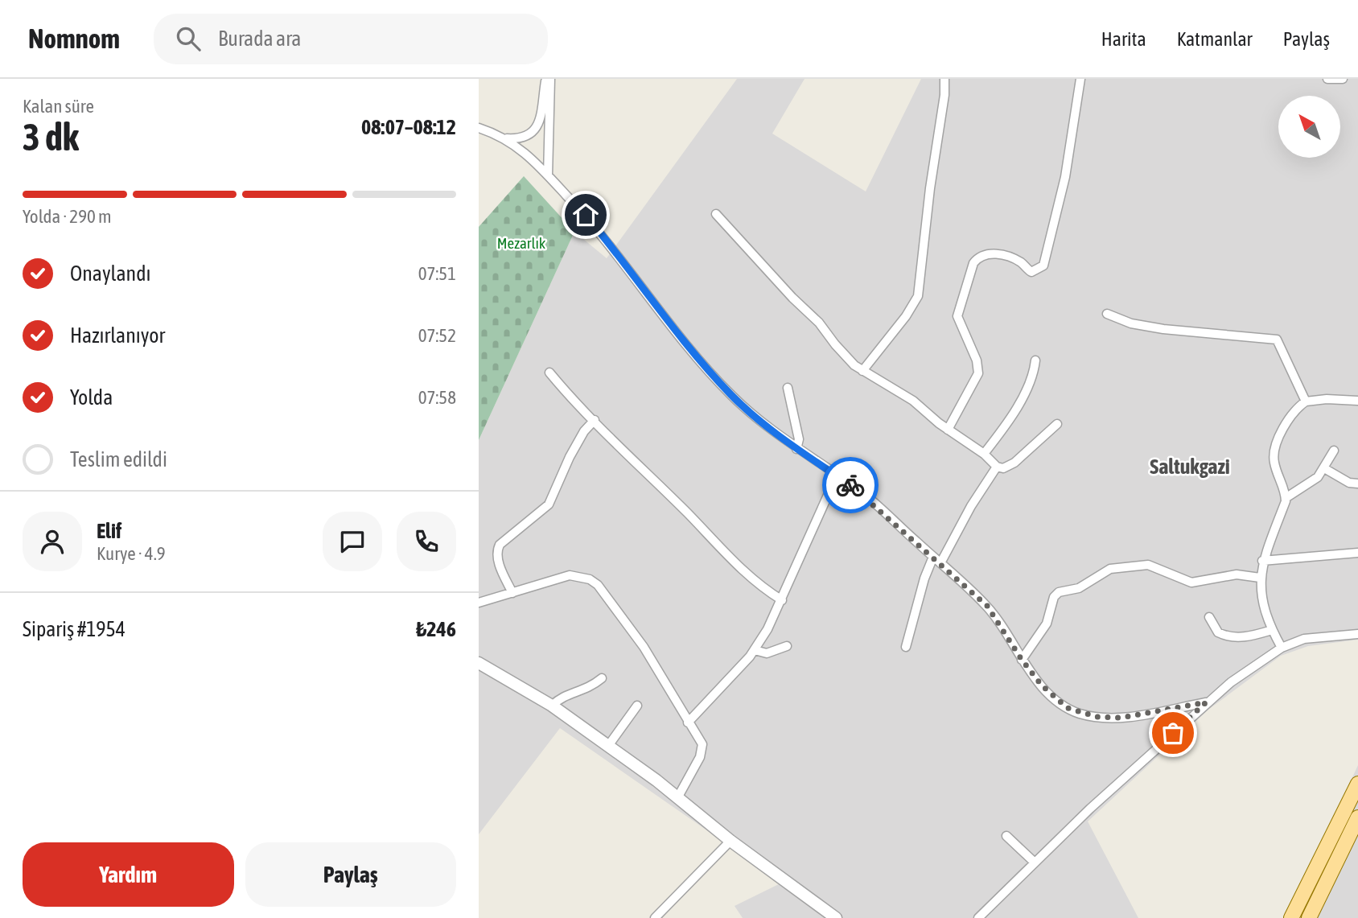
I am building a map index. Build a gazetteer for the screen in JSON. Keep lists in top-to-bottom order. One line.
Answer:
{"districts":["Saltukgazi"],"parks":["Mezarlık"],"north":"top left","page":{"header":"Nomnom","search":"Burada ara","nav":["Harita","Katmanlar","Paylaş"],"heading":["3 dk","Kalan süre","08:07–08:12"],"panel":["Elif","Kurye · 4.9","Sipariş #1954","₺246"],"bar":"Yolda · 290 m","list":[["Onaylandı","07:51"],["Hazırlanıyor","07:52"],["Yolda","07:58"],"Teslim edildi"],"buttons":["Yardım","Paylaş"]}}
